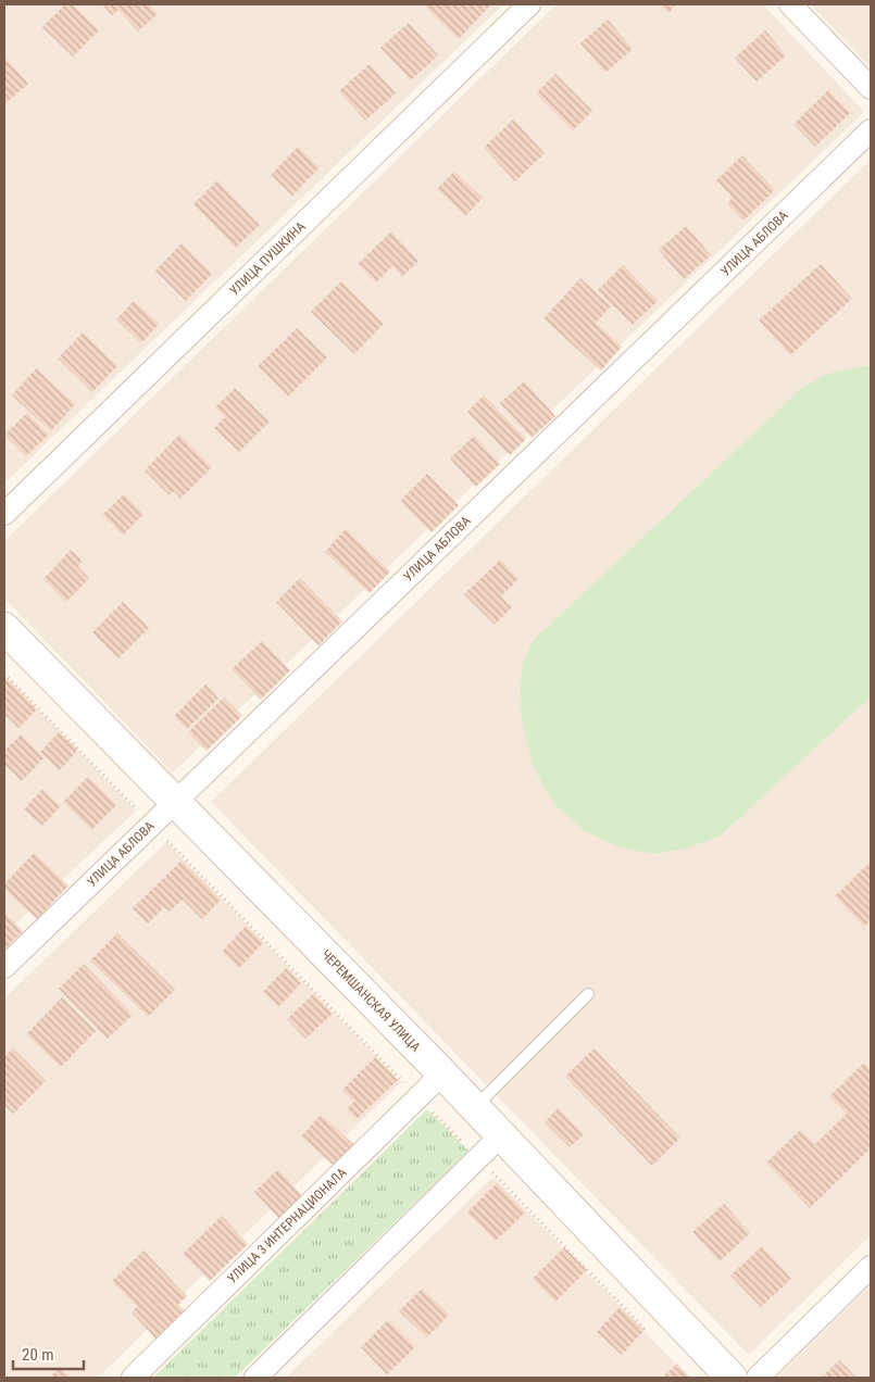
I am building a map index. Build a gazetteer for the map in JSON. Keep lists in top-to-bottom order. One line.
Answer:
{"streets":{"main road":["ЧЕРЕМШАНСКАЯ УЛИЦА"],"street":["УЛИЦА АБЛОВА","УЛИЦА ПУШКИНА","УЛИЦА 3 ИНТЕРНАЦИОНАЛА"]},"crossings":[["УЛИЦА АБЛОВА","ЧЕРЕМШАНСКАЯ УЛИЦА"],["ЧЕРЕМШАНСКАЯ УЛИЦА","УЛИЦА 3 ИНТЕРНАЦИОНАЛА"]],"scale_bar":"20 m"}
